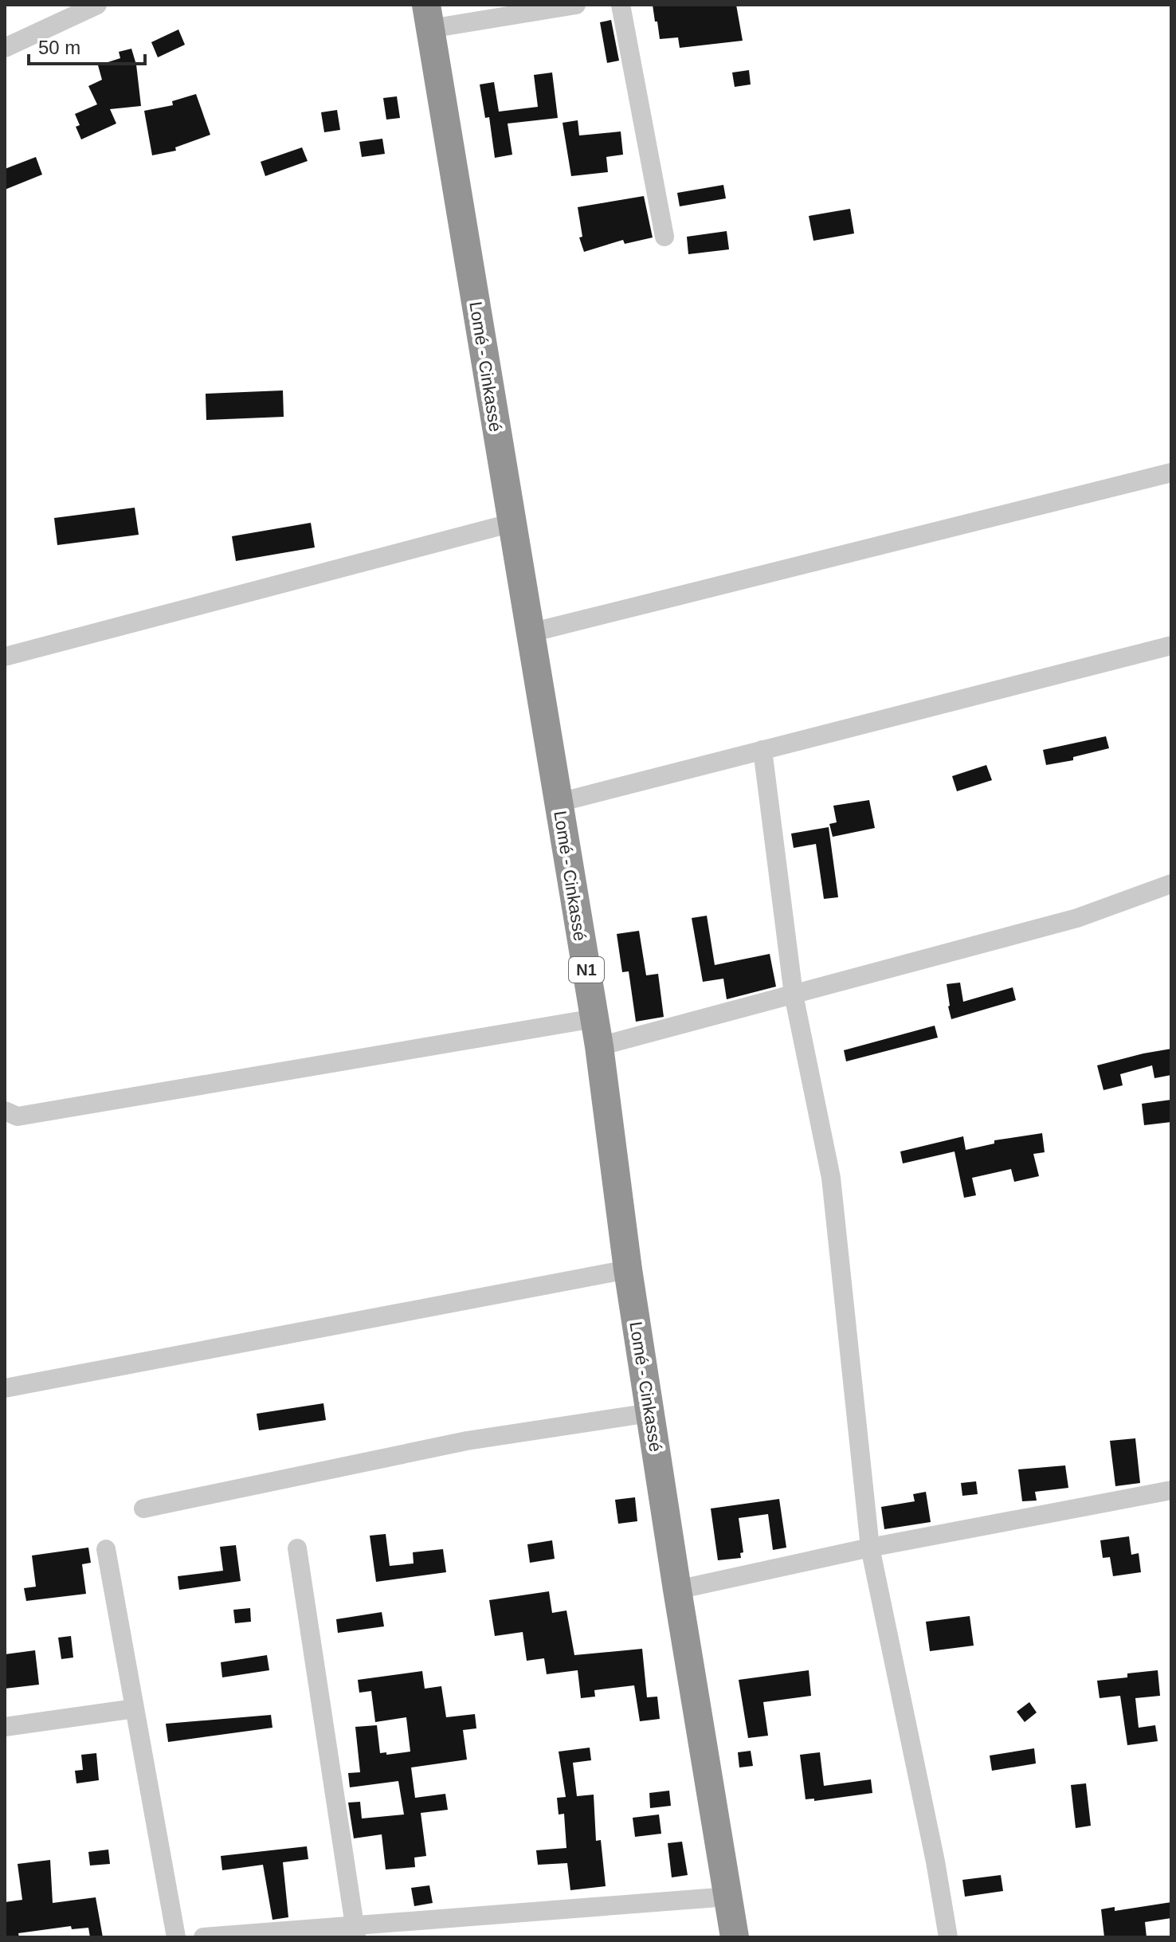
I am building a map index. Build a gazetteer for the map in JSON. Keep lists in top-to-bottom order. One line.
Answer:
{"streets":{"highway":["Lomé - Cinkassé","N1"]},"scale_bar":"50 m"}
